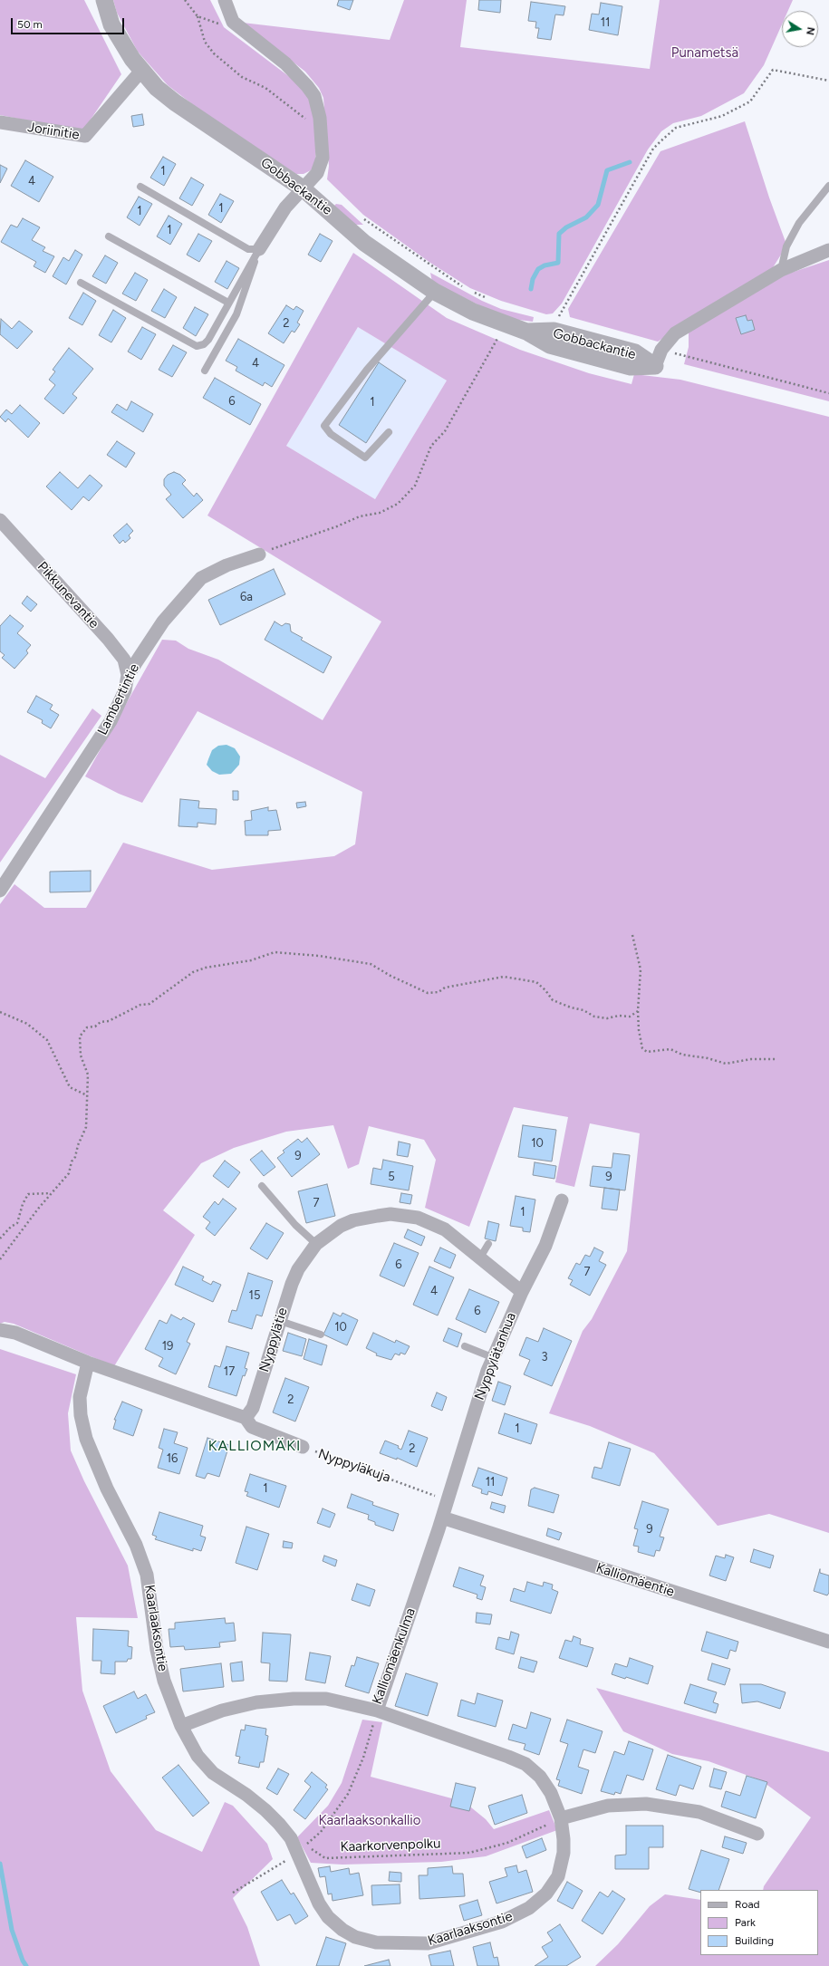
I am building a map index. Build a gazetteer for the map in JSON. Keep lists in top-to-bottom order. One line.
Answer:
{"streets":{"street":["Joriinitie","Gobbackantie","Pikkunevantie","Lambertintie","Nyppylätie","Nyppylätanhua","Nyppyläkuja","Kalliomäentie","Kaarlaaksontie","Kalliomäenkulma"],"path":["Kaarkorvenpolku"]},"crossings":[["Joriinitie","Gobbackantie"],["Pikkunevantie","Lambertintie"],["Nyppylätie","Nyppylätanhua"],["Nyppylätie","Nyppyläkuja"],["Nyppylätanhua","Nyppyläkuja"],["Nyppylätanhua","Kalliomäentie"],["Nyppylätanhua","Kalliomäenkulma"],["Kalliomäentie","Kalliomäenkulma"],["Kaarlaaksontie","Kalliomäenkulma"],["Kaarlaaksontie","Kaarkorvenpolku"]],"districts":["KALLIOMÄKI"],"parks":["Punametsä","Kaarlaaksonkallio"],"house_numbers":["11","1","4","1","1","1","2","4","6","1","6a","10","9","5","9","7","1","6","7","4","15","6","10","19","3","17","2","1","2","16","11","1","9"],"legend":["Road","Park","Building"],"scale_bar":"50 m","north":"right"}
